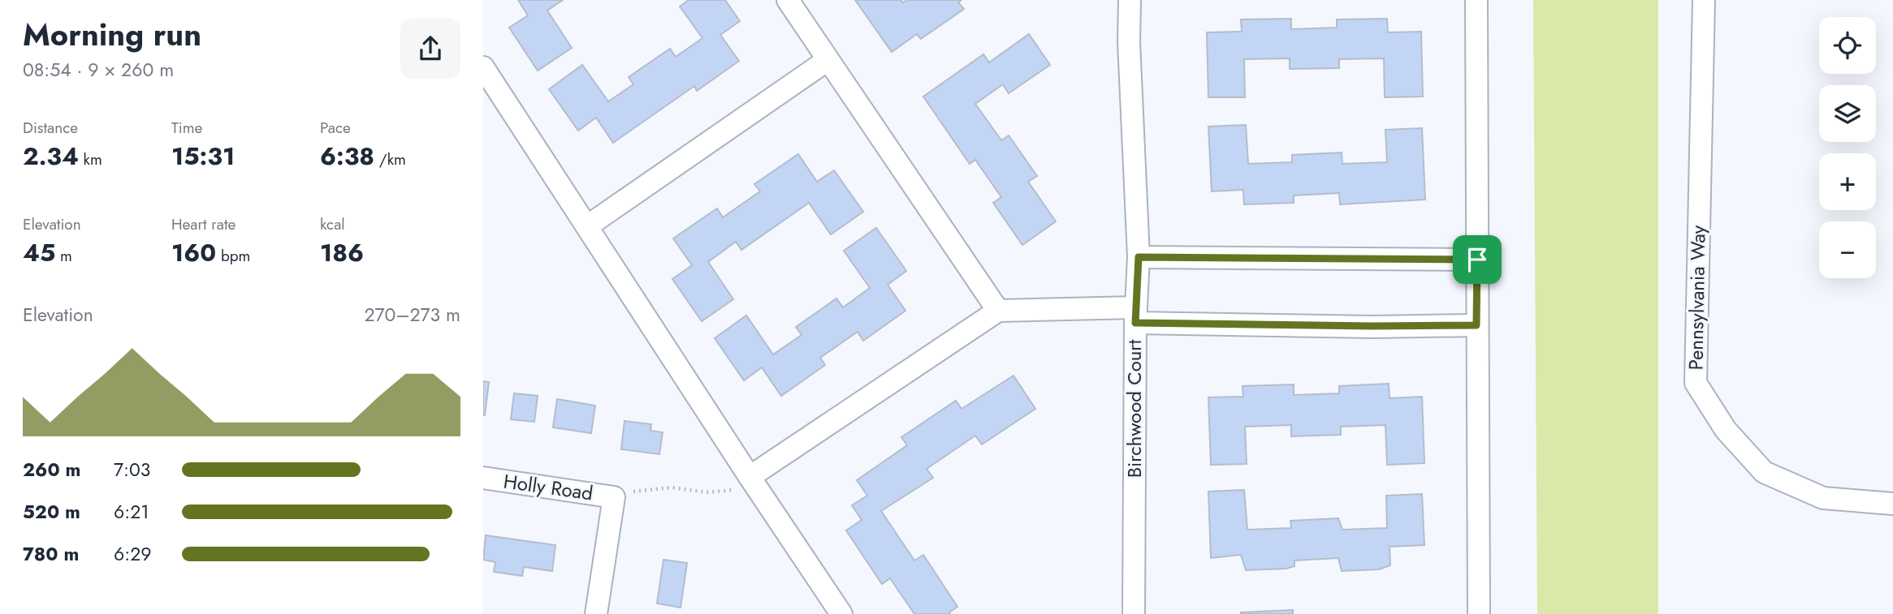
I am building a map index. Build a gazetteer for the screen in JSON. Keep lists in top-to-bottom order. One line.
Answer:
{"streets":{"street":["Pennsylvania Way","Birchwood Court","Holly Road"]},"page":{"heading":["Morning run","08:54 · 9 × 260 m"],"map_buttons":["+","−"],"stats":[["Distance","2.34 km"],["Time","15:31"],["Pace","6:38 /km"],["Elevation","45 m"],["Heart rate","160 bpm"],["kcal","186"]],"chart":["Elevation","270–273 m"],"list":[{"name":"260 m","note":"7:03"},{"name":"520 m","note":"6:21"},{"name":"780 m","note":"6:29"}]}}
